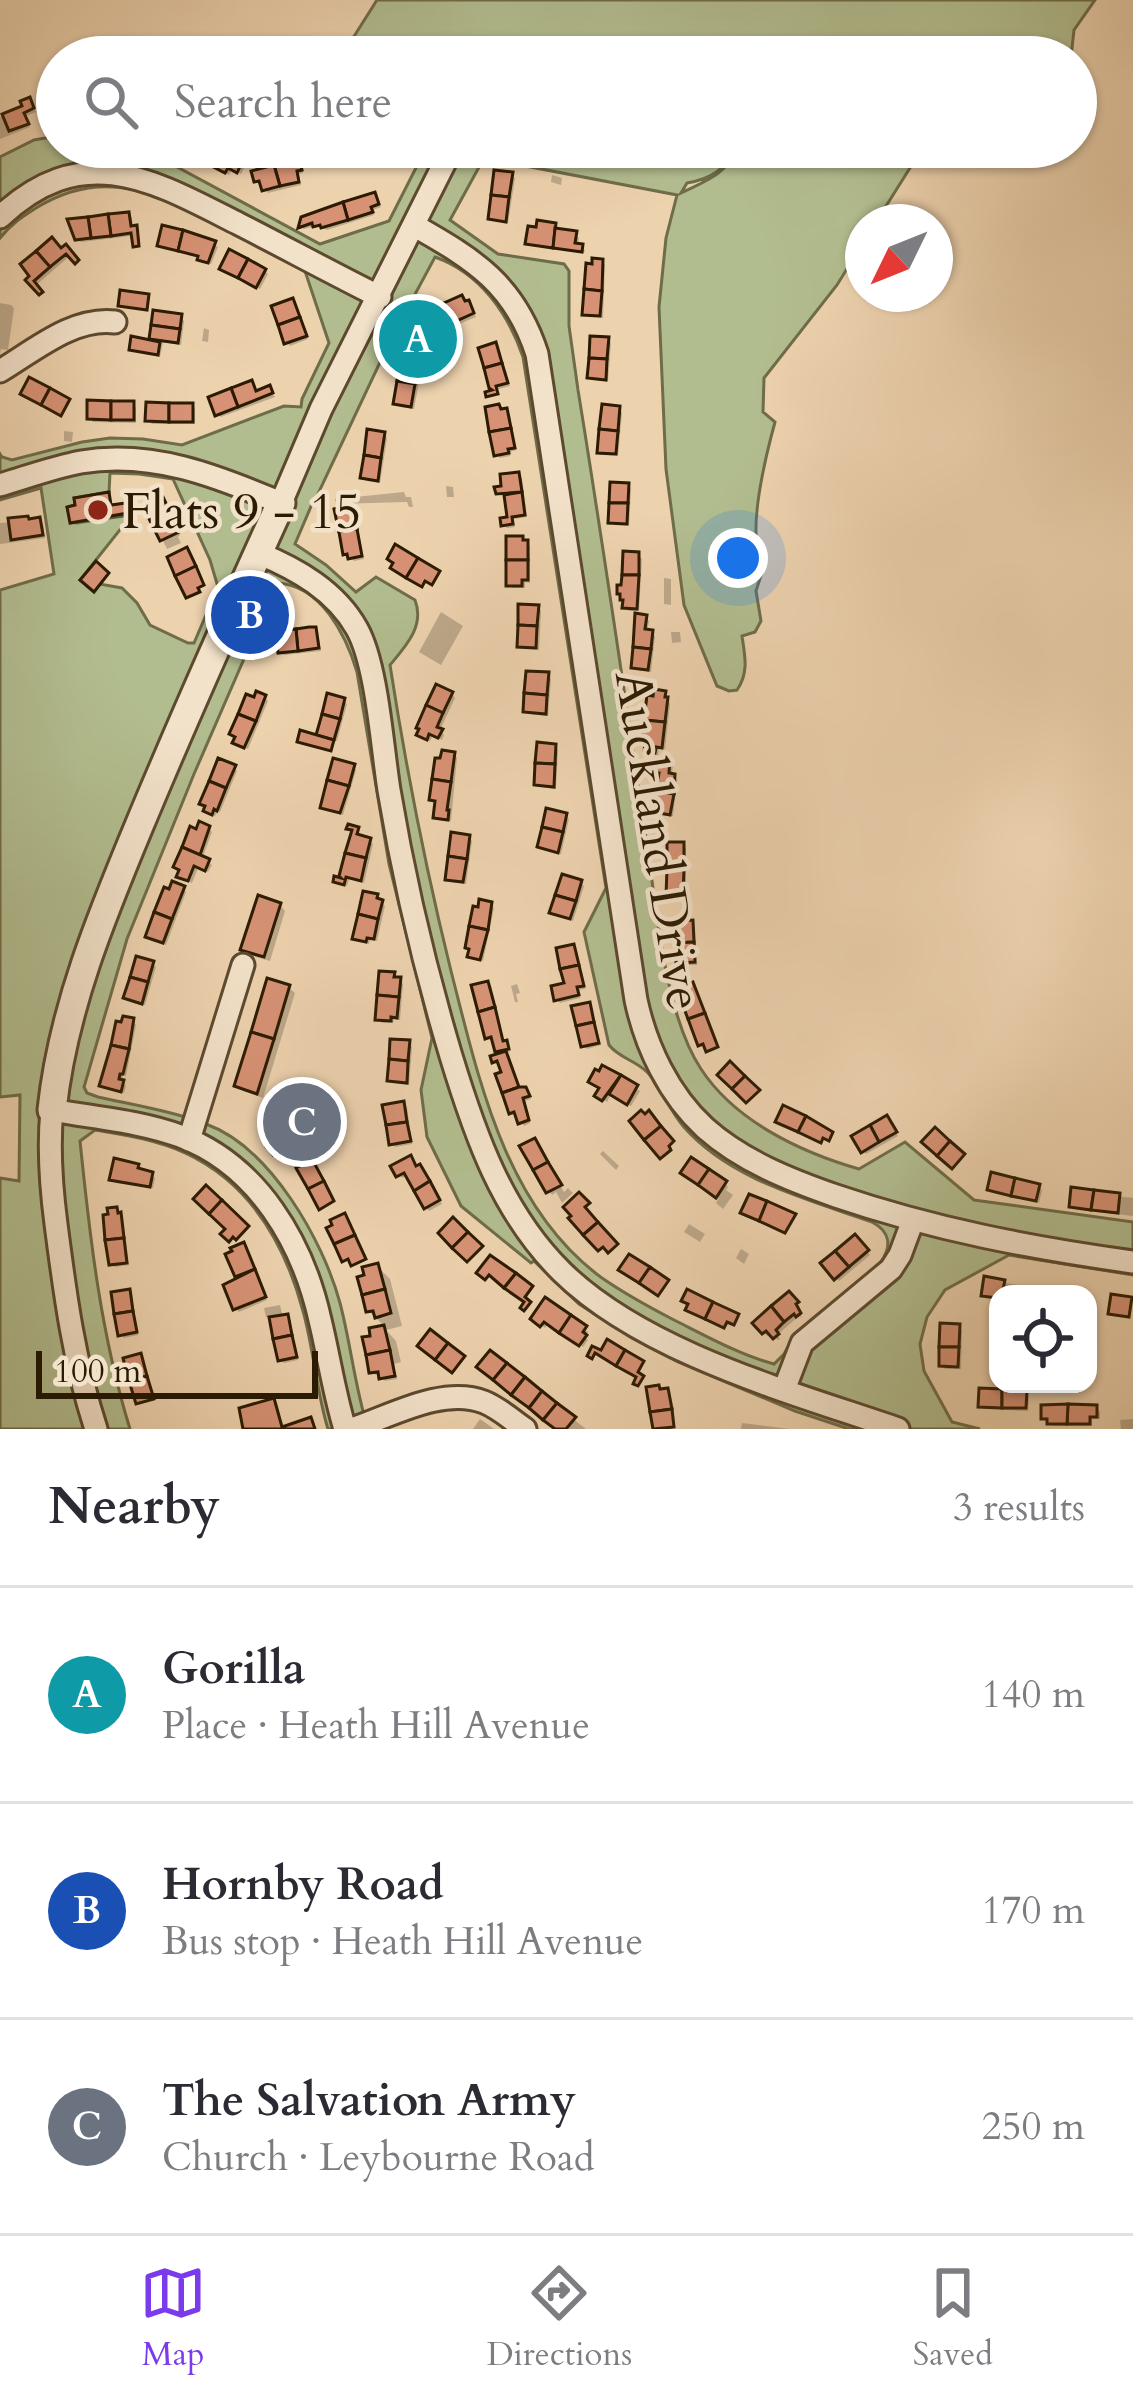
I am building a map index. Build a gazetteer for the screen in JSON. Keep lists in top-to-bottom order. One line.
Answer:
{"streets":{"street":["Auckland Drive"]},"places":["Flats 9 - 15"],"scale_bar":"100 m","north":"bottom left","page":{"search":"Search here","pins":["A","B","C"],"scale":"100 m","heading":["Nearby","3 results"],"list":[{"mark":"A","name":"Gorilla","note":"Place · Heath Hill Avenue","value":"140 m"},{"mark":"B","name":"Hornby Road","note":"Bus stop · Heath Hill Avenue","value":"170 m"},{"mark":"C","name":"The Salvation Army","note":"Church · Leybourne Road","value":"250 m"}],"nav":["Map","Directions","Saved"]}}
